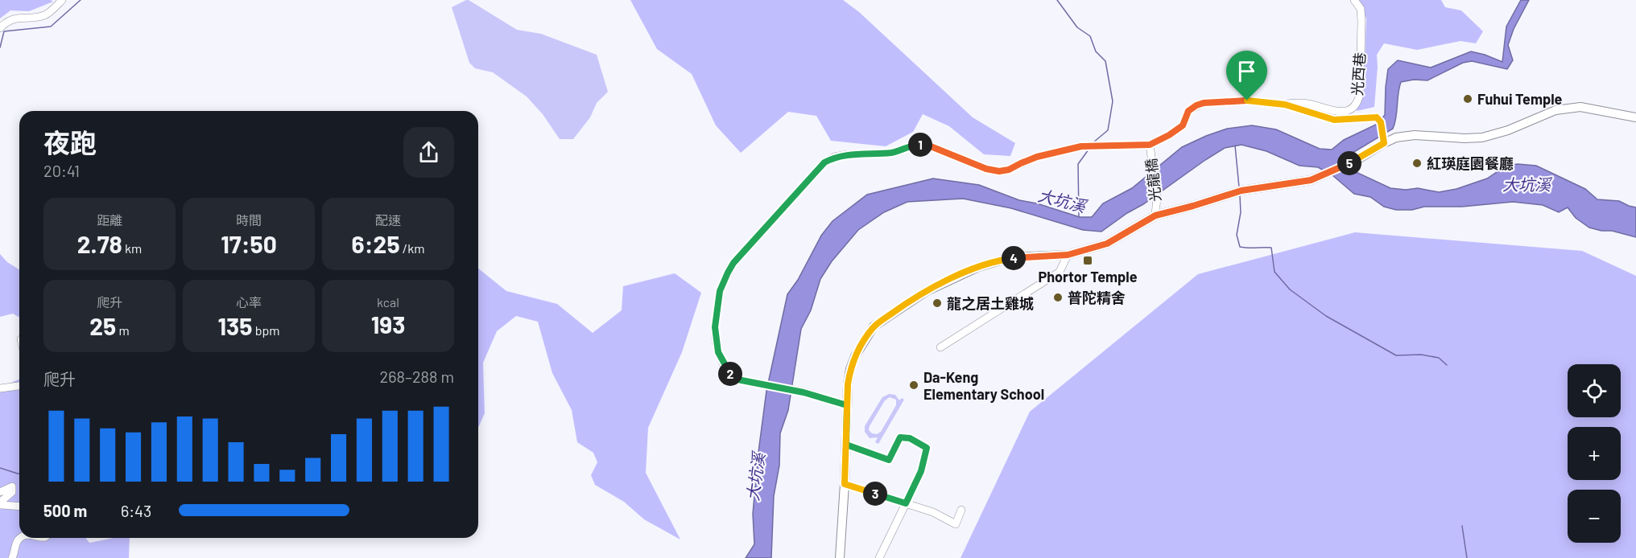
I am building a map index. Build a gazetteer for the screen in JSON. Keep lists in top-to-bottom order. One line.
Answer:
{"streets":{"street":["光西巷","光龍橋"]},"crossings":[["光西巷","光龍橋"]],"water":["大坑溪"],"places":{"other":["Fuhui Temple","紅瑛庭園餐廳","普陀精舍","龍之居土雞城","Da-Keng Elementary School"],"transit":["Phortor Temple"]},"page":{"heading":["夜跑","20:41"],"pins":["1","5","4","2","3"],"stats":[["距離","2.78 km"],["時間","17:50"],["配速","6:25 /km"],["爬升","25 m"],["心率","135 bpm"],["kcal","193"]],"chart":["爬升","268–288 m"],"map_buttons":["+","−"],"list":[{"name":"500 m","note":"6:43"}]}}
